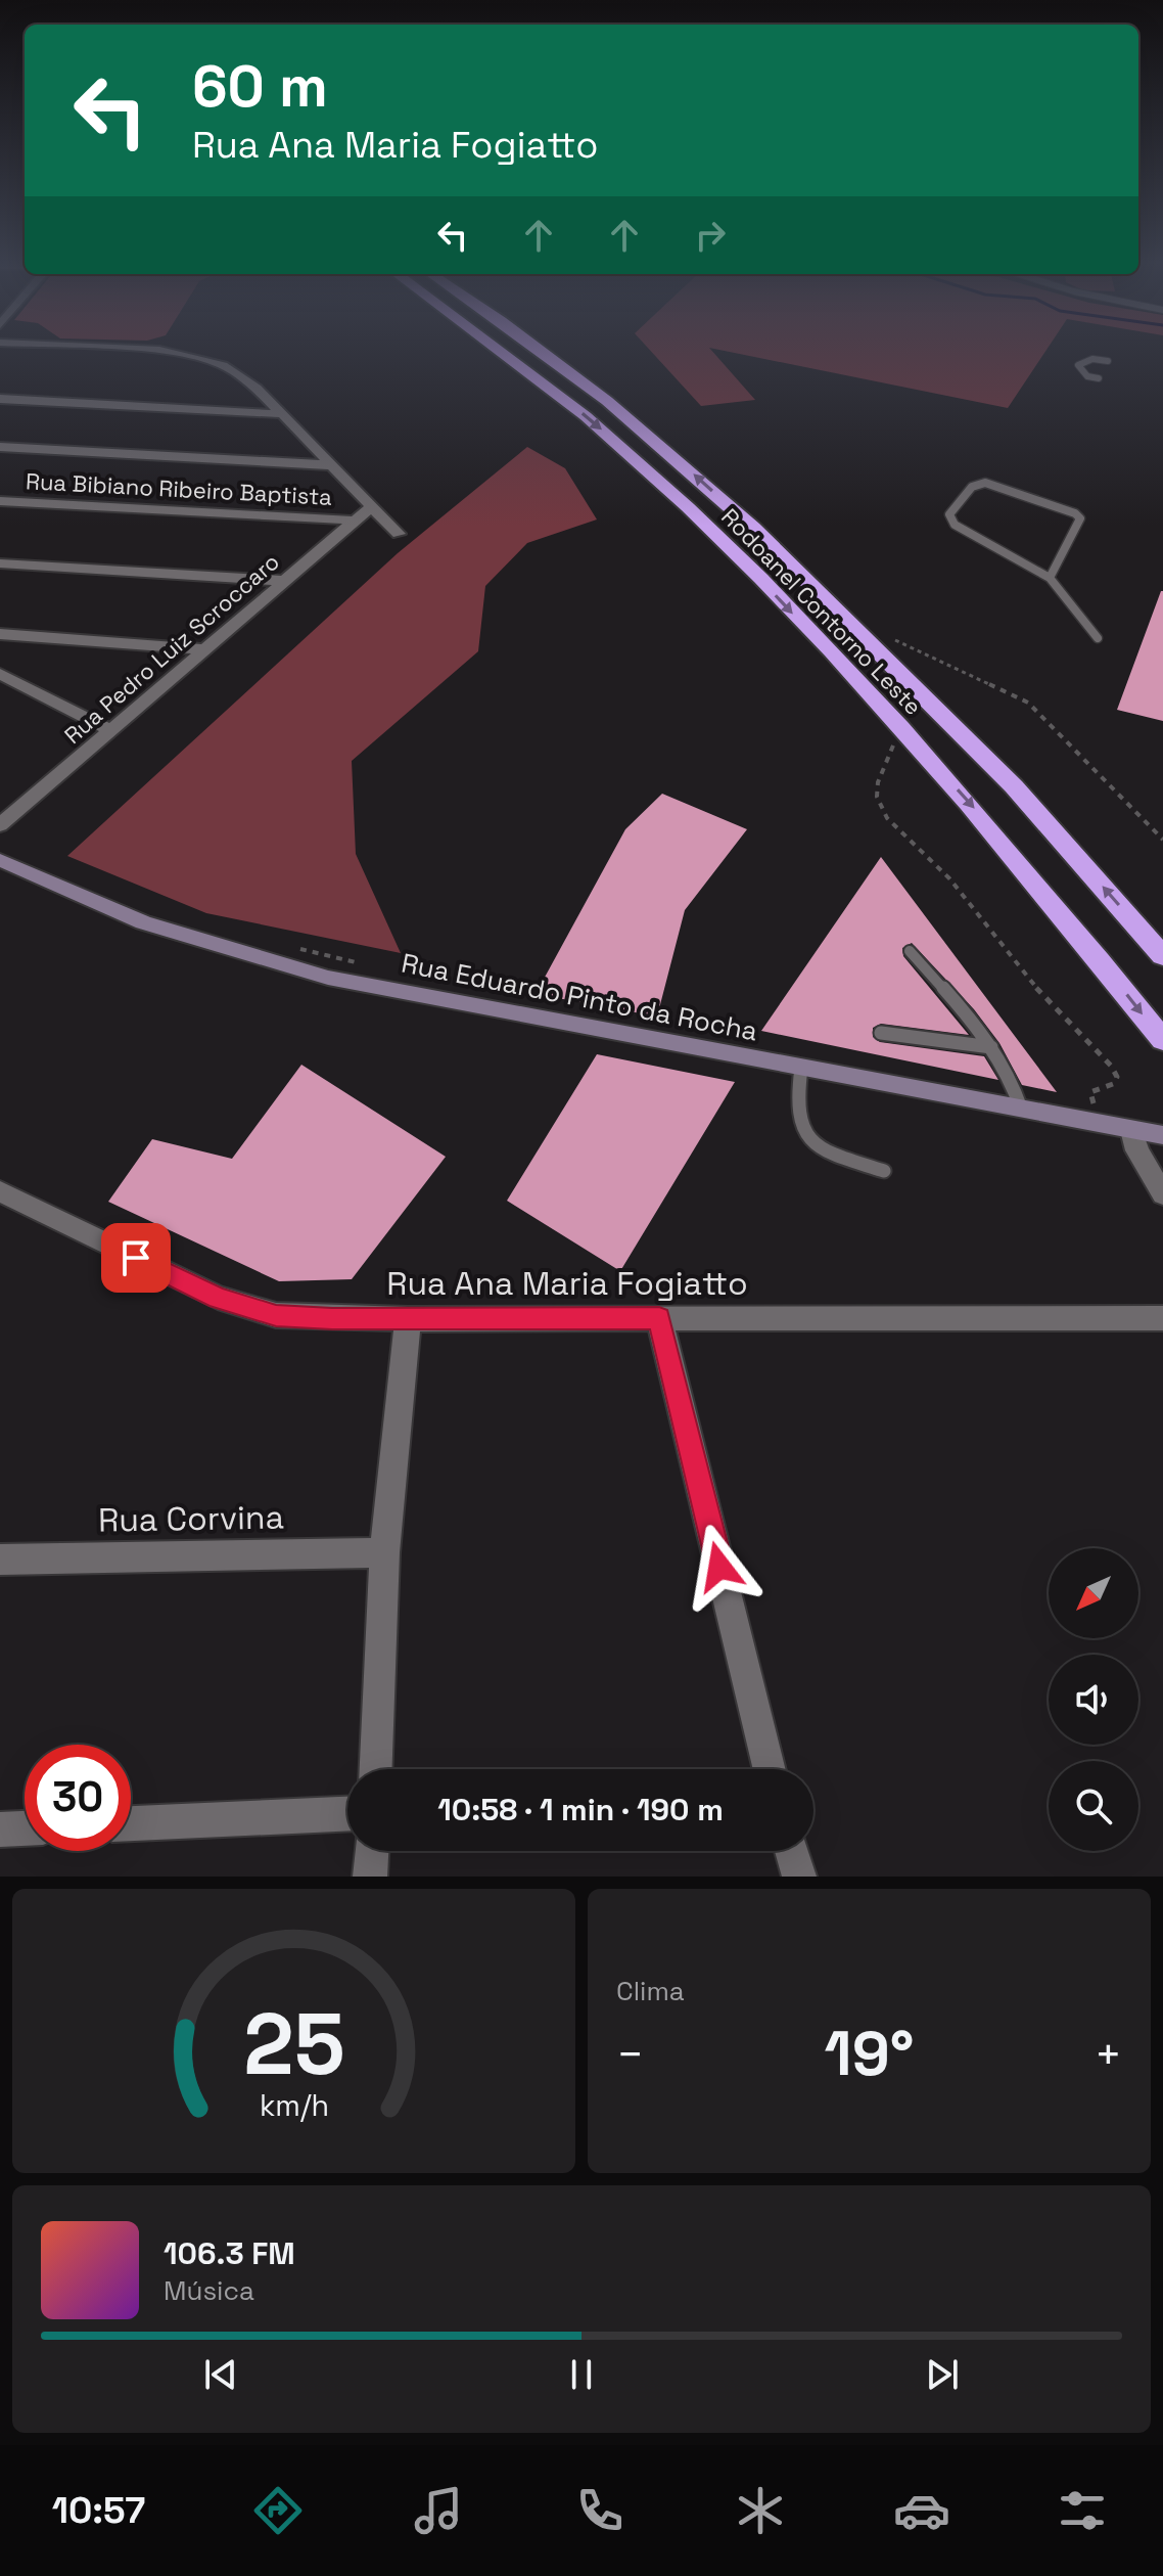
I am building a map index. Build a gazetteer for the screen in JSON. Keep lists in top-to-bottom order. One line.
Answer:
{"streets":{"highway":["Rodoanel Contorno Leste"],"main road":["Rua Eduardo Pinto da Rocha"],"street":["Rua Bibiano Ribeiro Baptista","Rua Pedro Luiz Scroccaro","Rua Ana Maria Fogiatto","Rua Corvina"]},"crossings":[["Rua Bibiano Ribeiro Baptista","Rua Pedro Luiz Scroccaro"]],"north":"bottom left","page":{"turn":["60 m","Rua Ana Maria Fogiatto"],"limit":"30","trip":"10:58 · 1 min · 190 m","tile":"Clima","heat":["−","19°","+"],"song":["106.3 FM","Música"],"tabs":"10:57","gauge":["25","km/h"]}}
